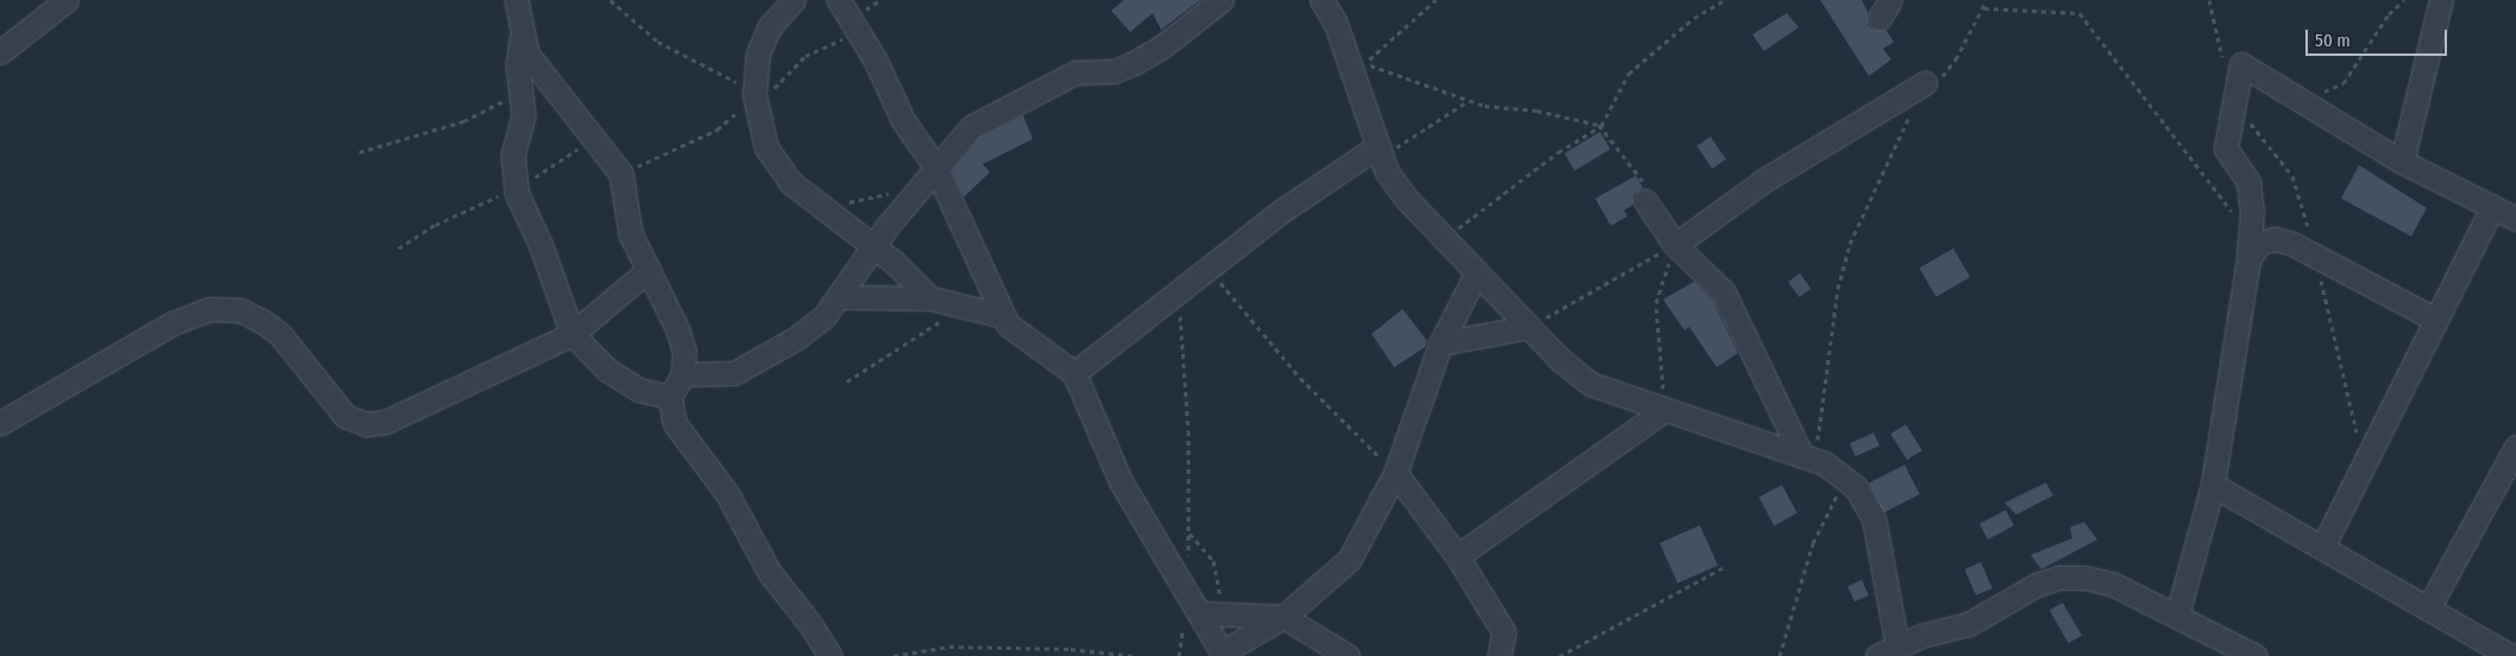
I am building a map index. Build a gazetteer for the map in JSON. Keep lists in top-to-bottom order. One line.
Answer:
{"scale_bar":"50 m"}
